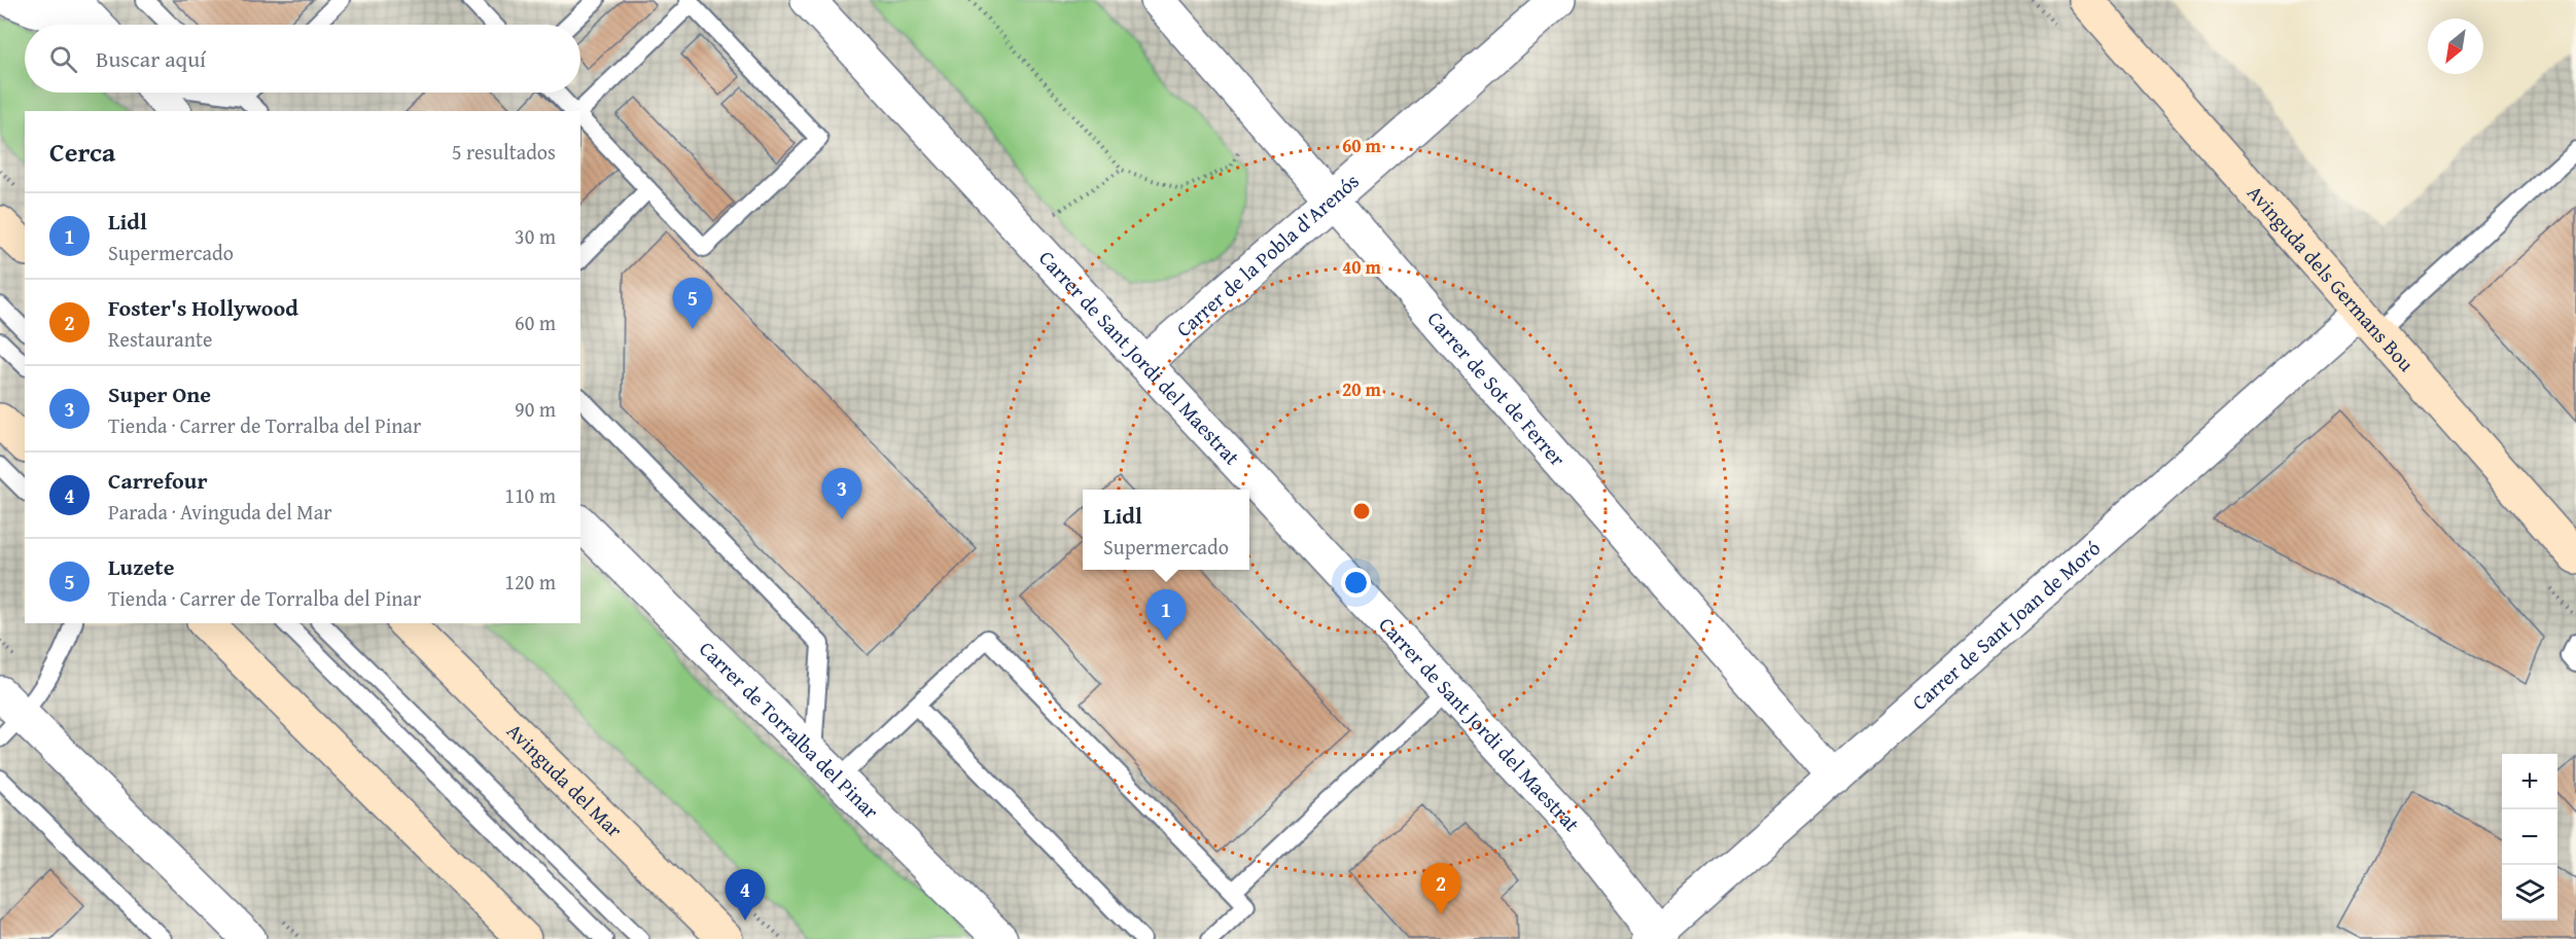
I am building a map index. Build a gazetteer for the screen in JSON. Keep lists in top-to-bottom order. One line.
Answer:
{"streets":{"main road":["Avinguda dels Germans Bou","Avinguda del Mar"],"street":["Carrer de la Pobla d'Arenós","Carrer de Sant Jordi del Maestrat","Carrer de Sot de Ferrer","Carrer de Sant Joan de Moró","Carrer de Torralba del Pinar"]},"crossings":[["Carrer de la Pobla d'Arenós","Carrer de Sant Jordi del Maestrat"],["Carrer de la Pobla d'Arenós","Carrer de Sot de Ferrer"],["Avinguda dels Germans Bou","Carrer de Sant Joan de Moró"],["Carrer de Sant Jordi del Maestrat","Carrer de Sant Joan de Moró"],["Carrer de Sot de Ferrer","Carrer de Sant Joan de Moró"]],"north":"bottom left","page":{"search":"Buscar aquí","heading":["Cerca","5 resultados"],"list":[{"mark":"1","name":"Lidl","note":"Supermercado","value":"30 m"},{"mark":"2","name":"Foster's Hollywood","note":"Restaurante","value":"60 m"},{"mark":"3","name":"Super One","note":"Tienda · Carrer de Torralba del Pinar","value":"90 m"},{"mark":"4","name":"Carrefour","note":"Parada · Avinguda del Mar","value":"110 m"},{"mark":"5","name":"Luzete","note":"Tienda · Carrer de Torralba del Pinar","value":"120 m"}],"pins":["5","3","1","2","4"],"popup":["Lidl","Supermercado"],"map_buttons":["+","−"]},"rings":["60 m","40 m","20 m"]}
